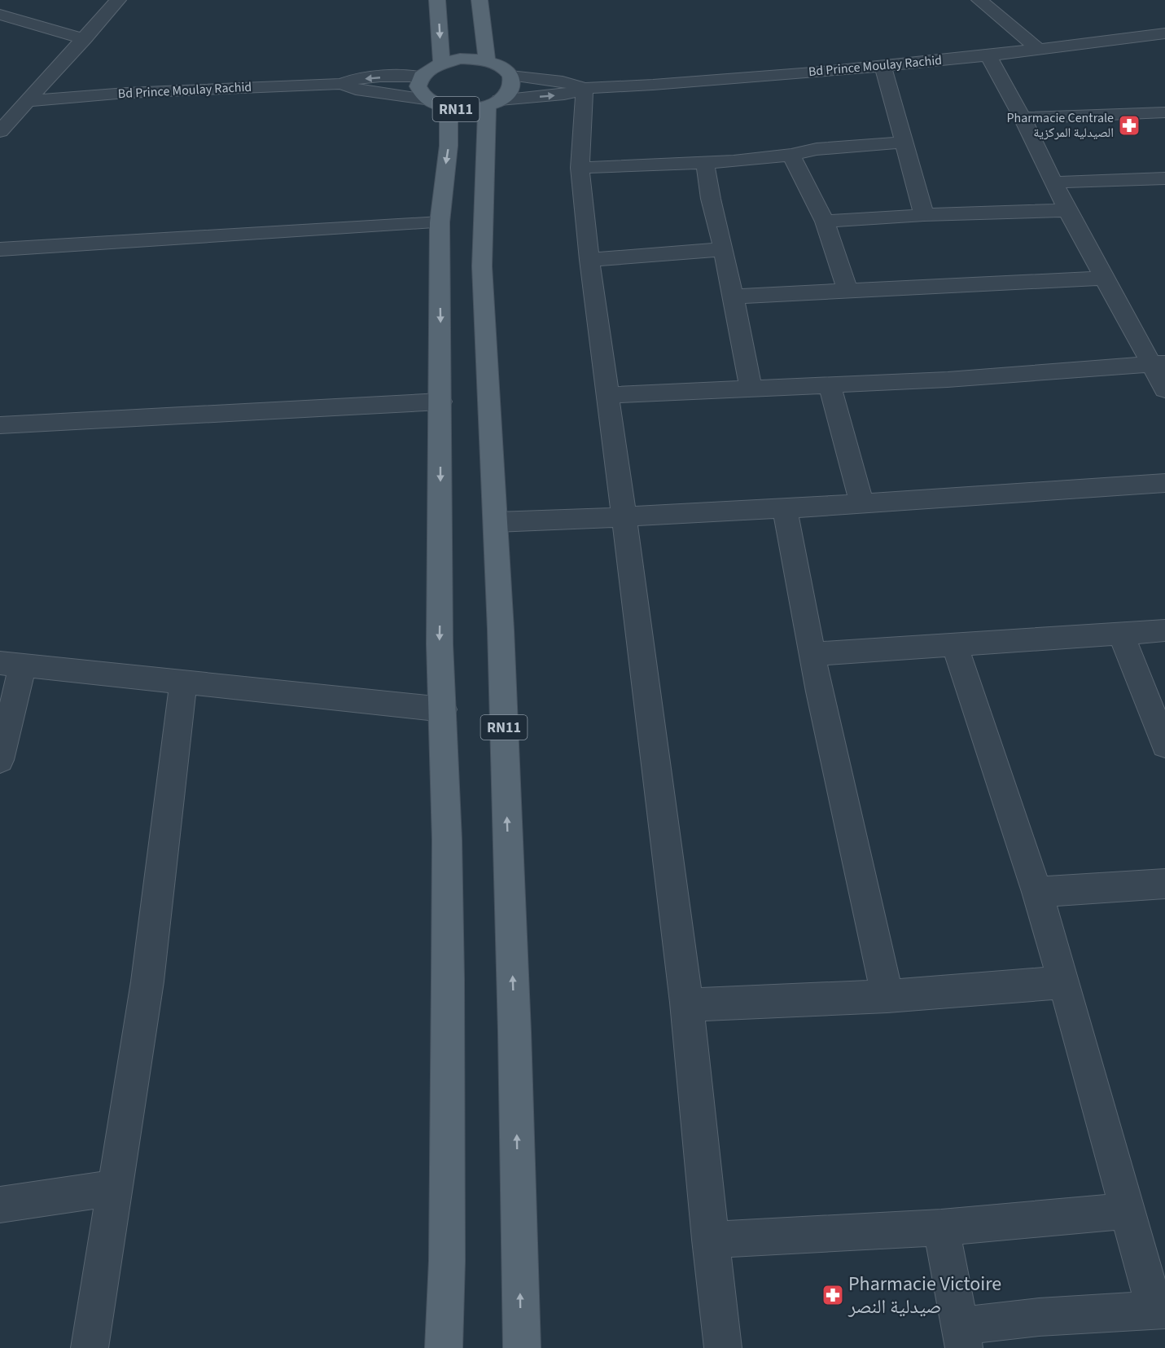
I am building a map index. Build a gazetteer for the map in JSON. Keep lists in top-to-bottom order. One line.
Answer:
{"streets":{"main road":["RN11"],"street":["Bd Prince Moulay Rachid"]},"crossings":[["Bd Prince Moulay Rachid","RN11"]],"places":{"pharmacy":["Pharmacie Centrale الصيدلية المركزية","Pharmacie Victoire صيدلية النصر"]}}
